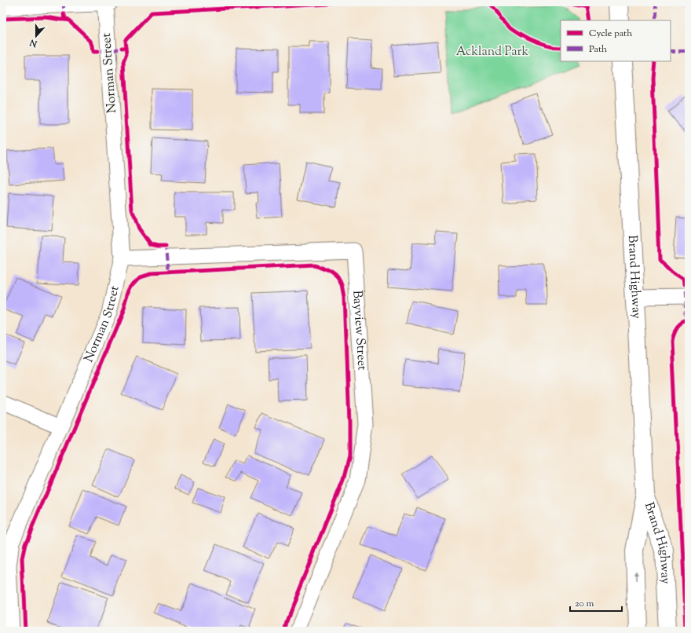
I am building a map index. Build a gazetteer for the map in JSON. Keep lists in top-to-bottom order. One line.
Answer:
{"streets":{"main road":["Brand Highway"],"street":["Norman Street","Bayview Street"]},"crossings":[["Norman Street","Bayview Street"]],"parks":["Ackland Park"],"legend":["Cycle path","Path"],"scale_bar":"20 m","north":"bottom"}
